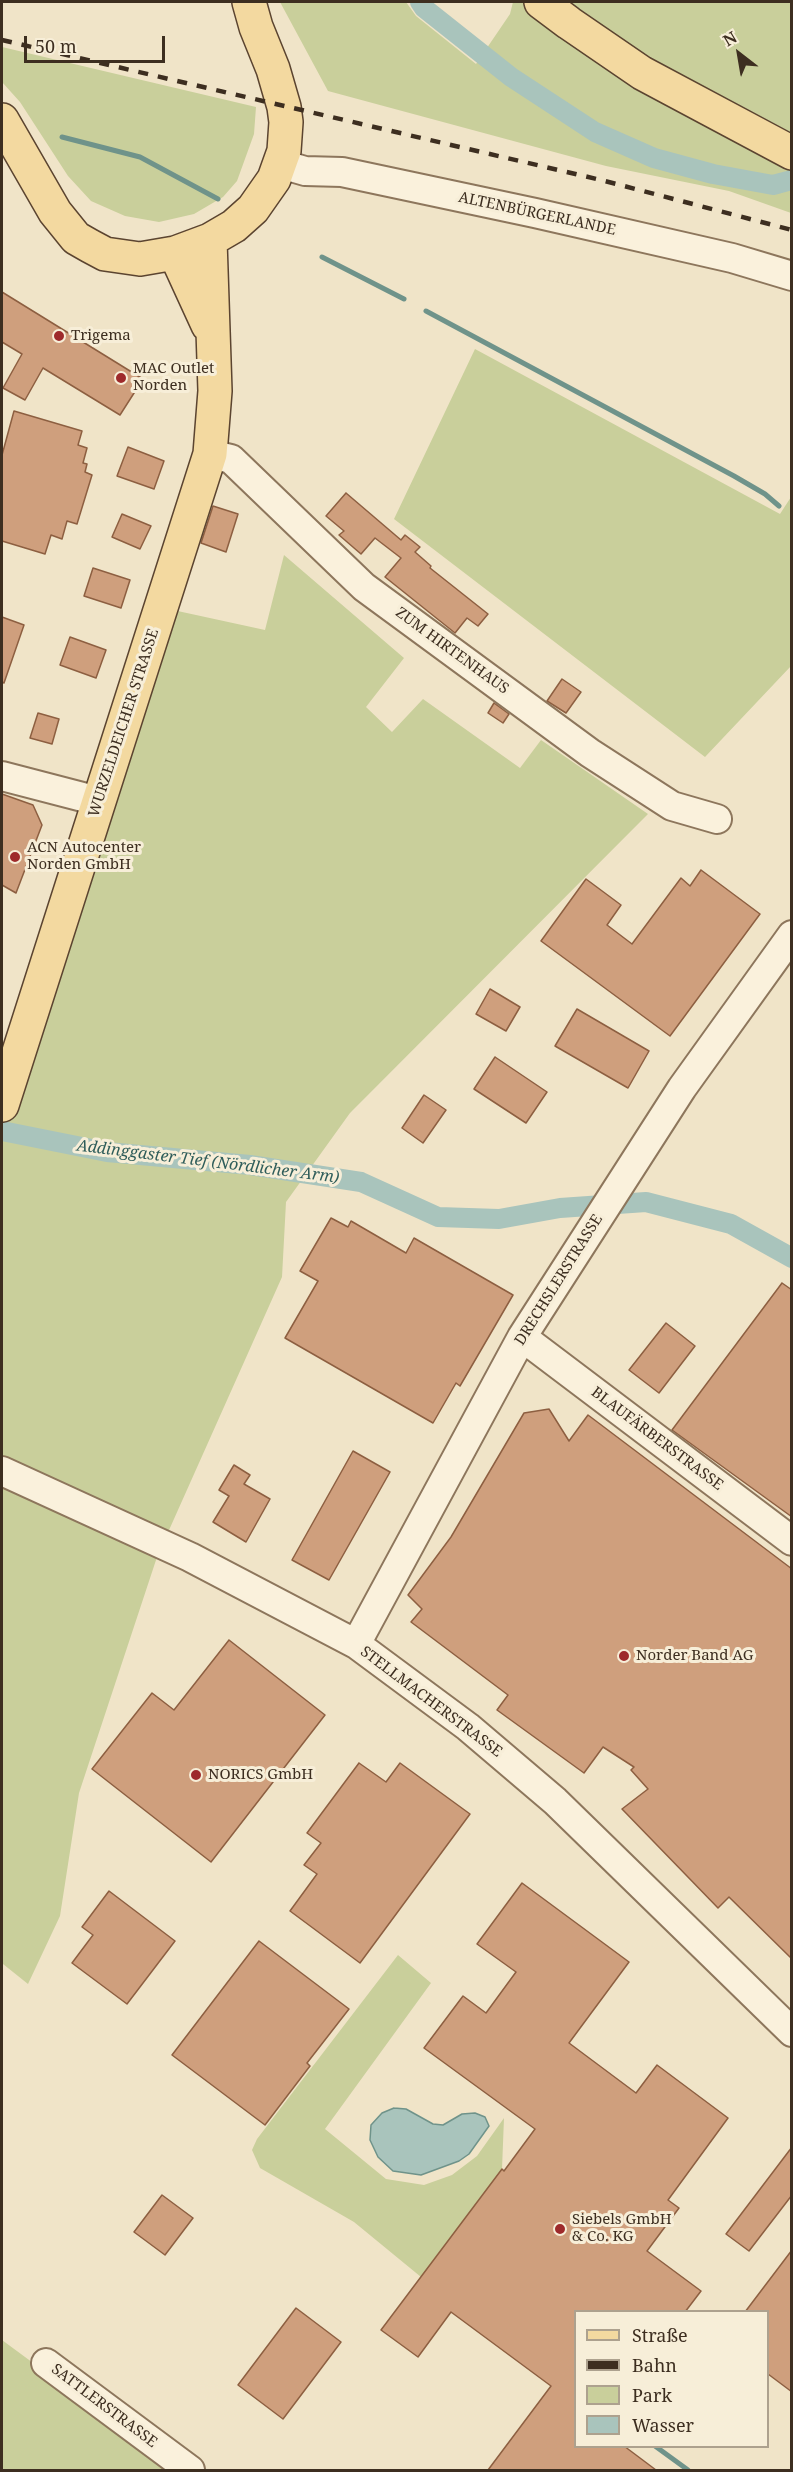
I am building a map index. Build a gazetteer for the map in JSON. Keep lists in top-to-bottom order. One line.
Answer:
{"streets":{"main road":["WURZELDEICHER STRASSE"],"street":["ALTENBÜRGERLANDE","ZUM HIRTENHAUS","DRECHSLERSTRASSE","BLAUFÄRBERSTRASSE","STELLMACHERSTRASSE","SATTLERSTRASSE"]},"crossings":[["ZUM HIRTENHAUS","WURZELDEICHER STRASSE"],["DRECHSLERSTRASSE","BLAUFÄRBERSTRASSE"],["DRECHSLERSTRASSE","STELLMACHERSTRASSE"]],"water":["Addinggaster Tief (Nördlicher Arm)"],"places":["Trigema","MAC Outlet Norden","ACN Autocenter Norden GmbH","Norder Band AG","NORICS GmbH","Siebels GmbH & Co. KG"],"legend":["Straße","Bahn","Park","Wasser"],"scale_bar":"50 m","north":"top left"}
